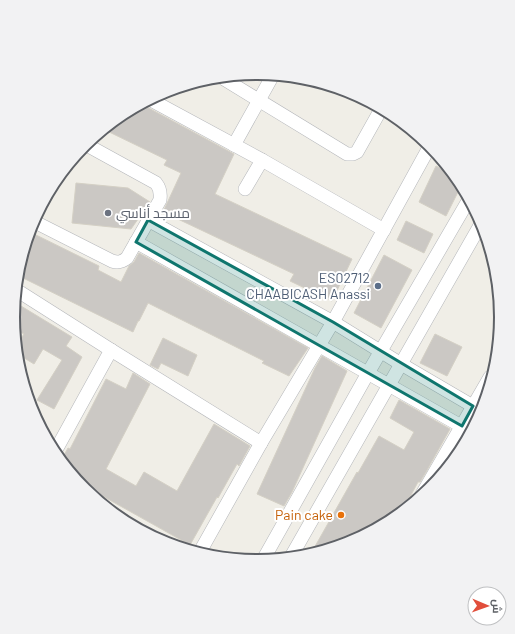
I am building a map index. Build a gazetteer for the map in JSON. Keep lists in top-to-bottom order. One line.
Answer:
{"places":["مسجد أناسي","ES02712 CHAABICASH Anassi","Pain cake"],"north":"right"}
